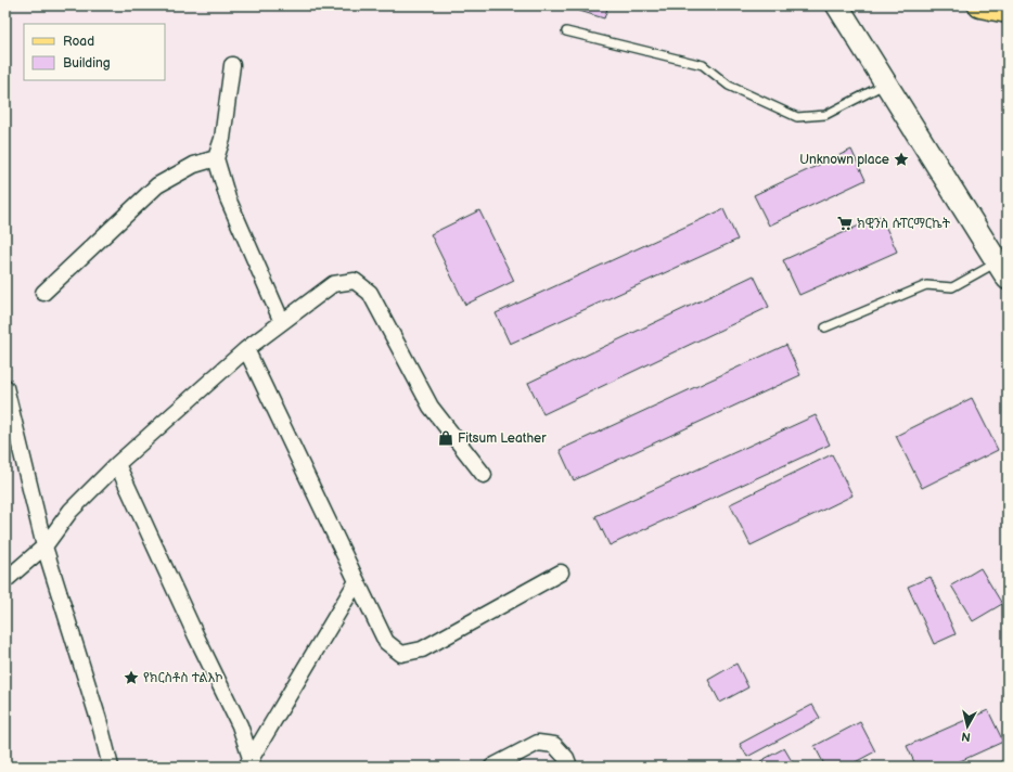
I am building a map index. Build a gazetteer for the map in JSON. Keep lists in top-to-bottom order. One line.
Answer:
{"places":{"place":["Unknown place","የክርስቶስ ተልእኮ"],"supermarket":["ክዊንስ ሱፐርማርኬት"],"shop":["Fitsum Leather"]},"legend":["Road","Building"],"north":"bottom"}
